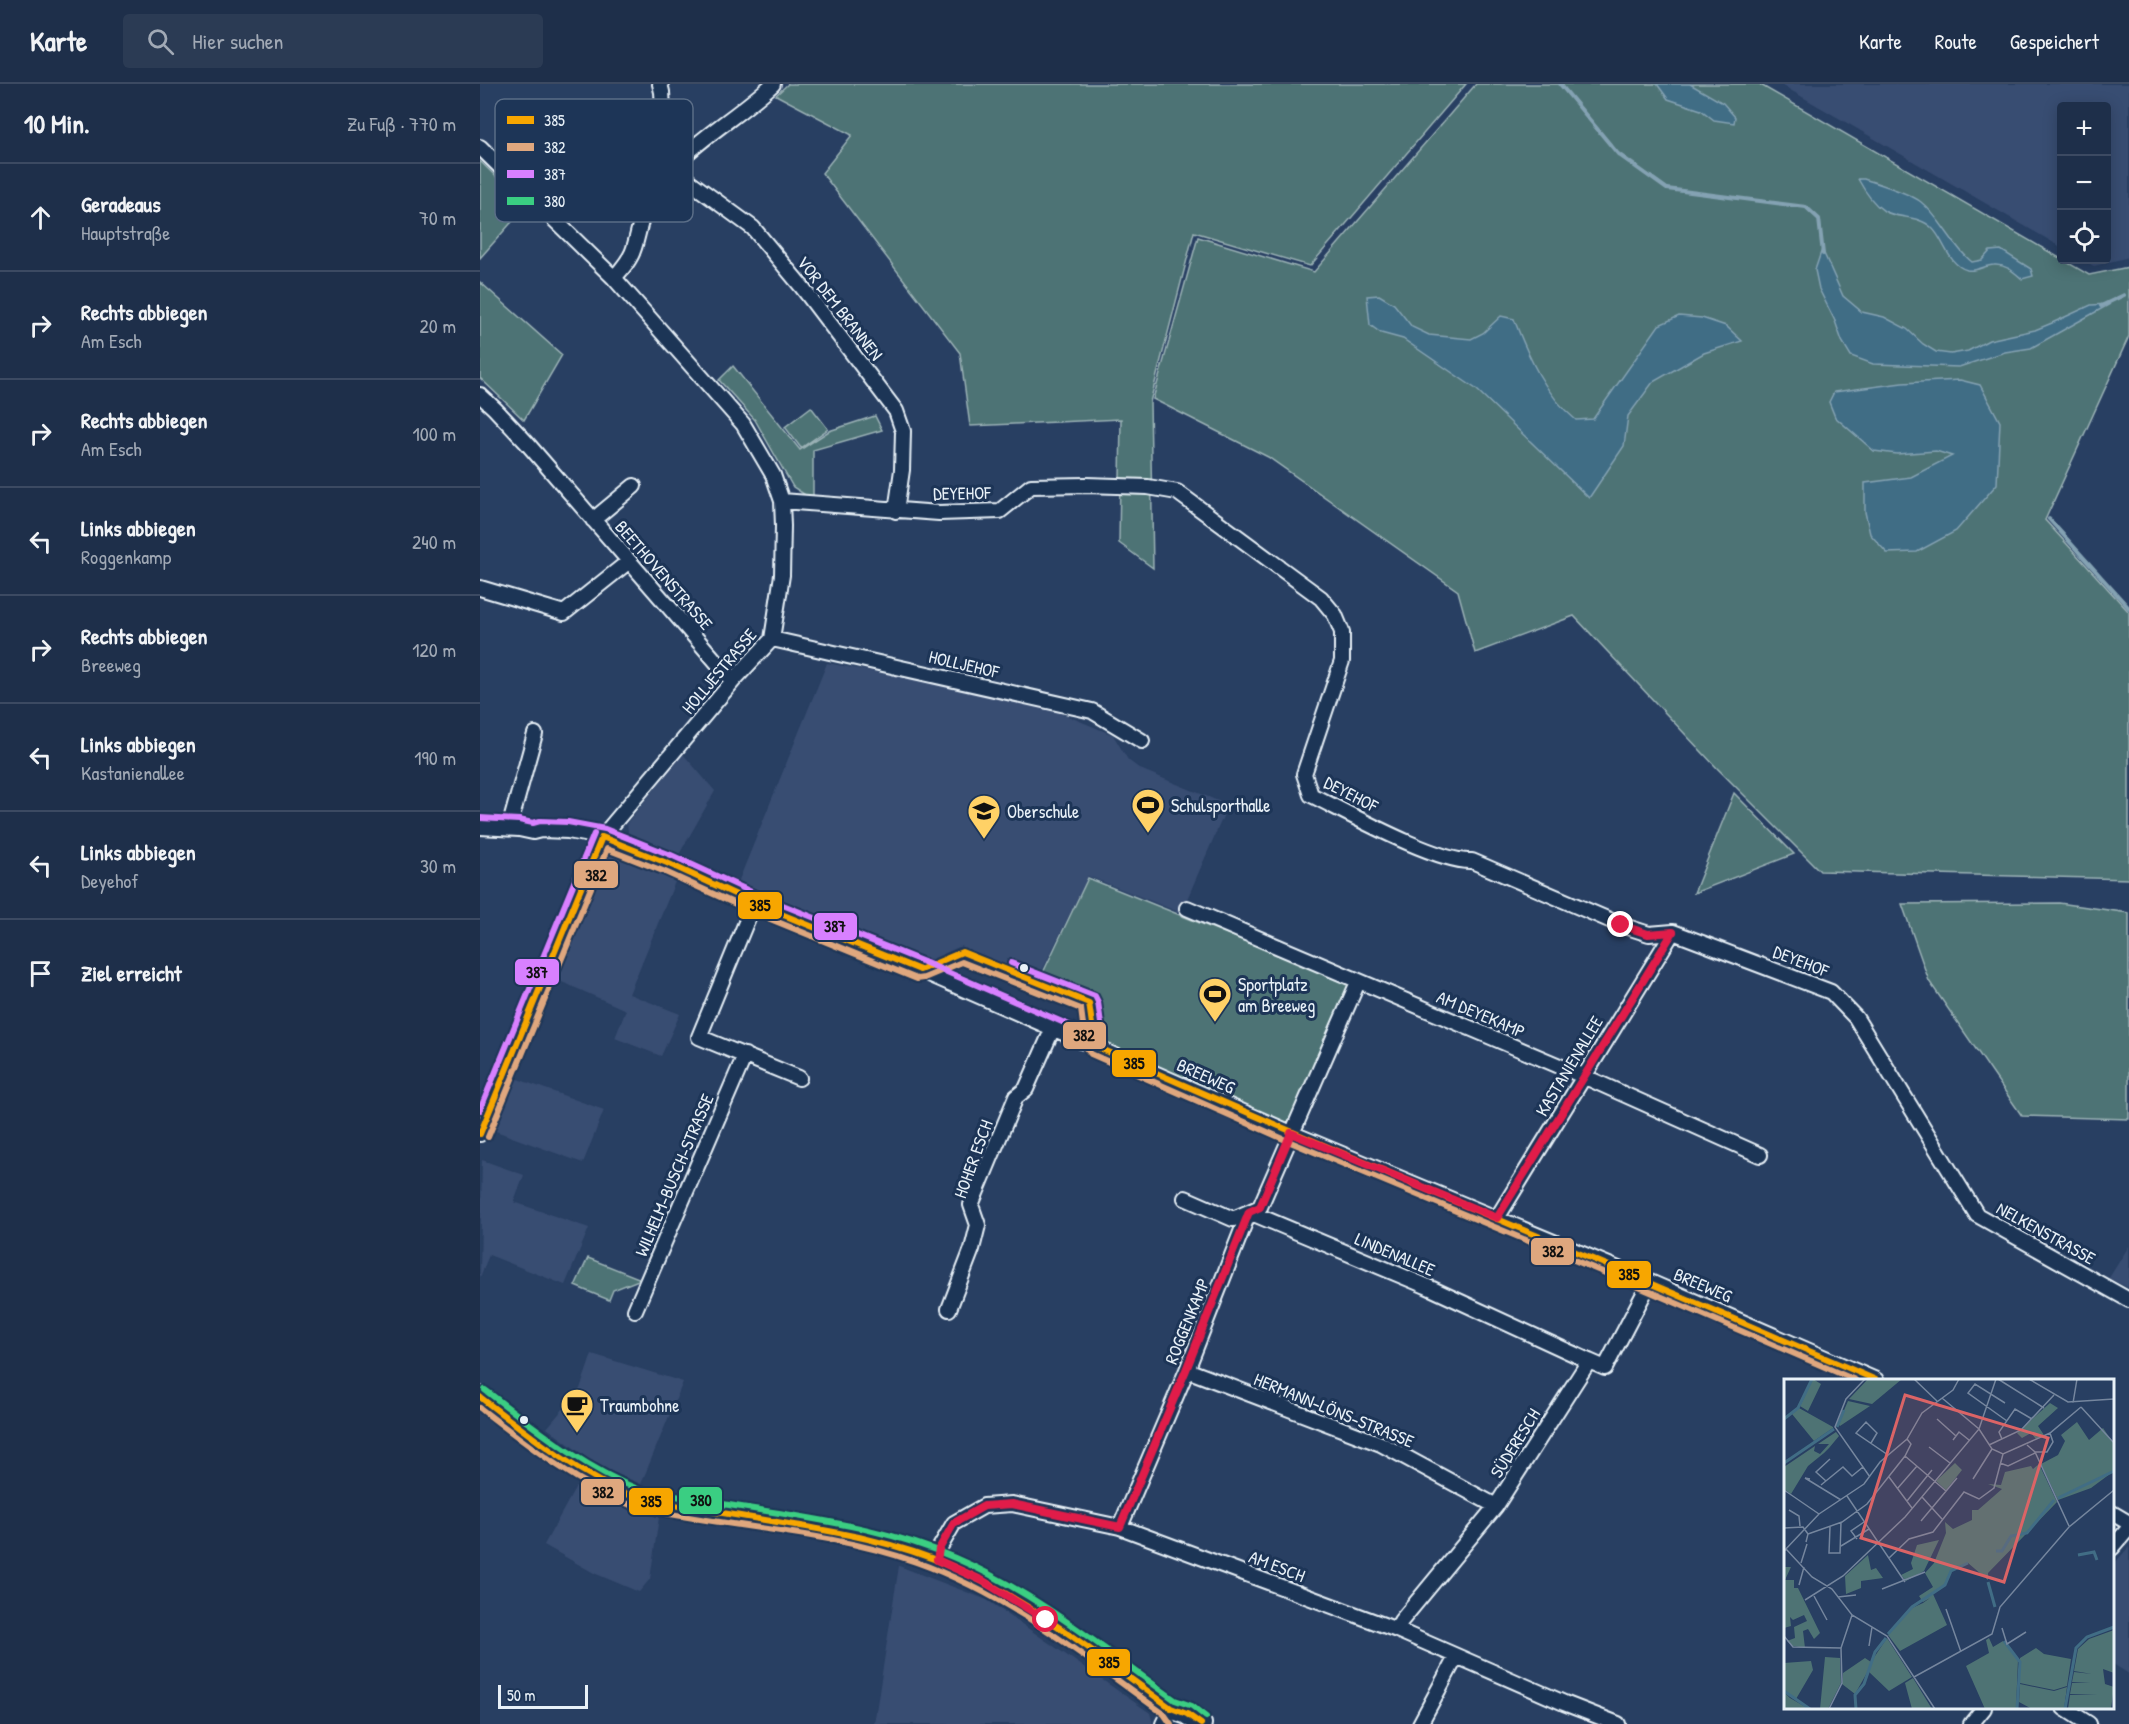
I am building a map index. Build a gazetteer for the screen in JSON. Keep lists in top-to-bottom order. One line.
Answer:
{"streets":{"street":["VOR DEM BRANNEN","DEYEHOF","BEETHOVENSTRASSE","HOLLJEHOF","HOLLJESTRASSE","AM DEYEKAMP","KASTANIENALLEE","BREEWEG","HOHER ESCH","WILHELM-BUSCH-STRASSE","NELKENSTRASSE","LINDENALLEE","ROGGENKAMP","HERMANN-LÖNS-STRASSE","SÜDERESCH","AM ESCH"]},"crossings":[["VOR DEM BRANNEN","DEYEHOF"],["DEYEHOF","HOLLJESTRASSE"],["DEYEHOF","KASTANIENALLEE"],["DEYEHOF","NELKENSTRASSE"],["BEETHOVENSTRASSE","HOLLJESTRASSE"],["HOLLJEHOF","HOLLJESTRASSE"],["HOLLJESTRASSE","BREEWEG"],["AM DEYEKAMP","KASTANIENALLEE"],["AM DEYEKAMP","ROGGENKAMP"],["KASTANIENALLEE","BREEWEG"],["BREEWEG","HOHER ESCH"],["BREEWEG","ROGGENKAMP"],["LINDENALLEE","ROGGENKAMP"],["LINDENALLEE","SÜDERESCH"],["ROGGENKAMP","HERMANN-LÖNS-STRASSE"],["ROGGENKAMP","AM ESCH"],["HERMANN-LÖNS-STRASSE","SÜDERESCH"],["SÜDERESCH","AM ESCH"]],"places":{"sports":["Schulsporthalle","Sportplatz am Breeweg"],"school or university":["Oberschule"],"cafe":["Traumbohne"]},"lines":["transit line 387","transit line 385","transit line 382","transit line 380"],"legend":["385","382","387","380"],"scale_bar":"50 m","page":{"header":"Karte","search":"Hier suchen","nav":["Karte","Route","Gespeichert"],"heading":["10 Min.","Zu Fuß · 770 m"],"map_buttons":["+","−"],"list":[["Geradeaus","Hauptstraße","70 m"],["Rechts abbiegen","Am Esch","20 m"],["Rechts abbiegen","Am Esch","100 m"],["Links abbiegen","Roggenkamp","240 m"],["Rechts abbiegen","Breeweg","120 m"],["Links abbiegen","Kastanienallee","190 m"],["Links abbiegen","Deyehof","30 m"],"Ziel erreicht"],"scale":"50 m"}}
